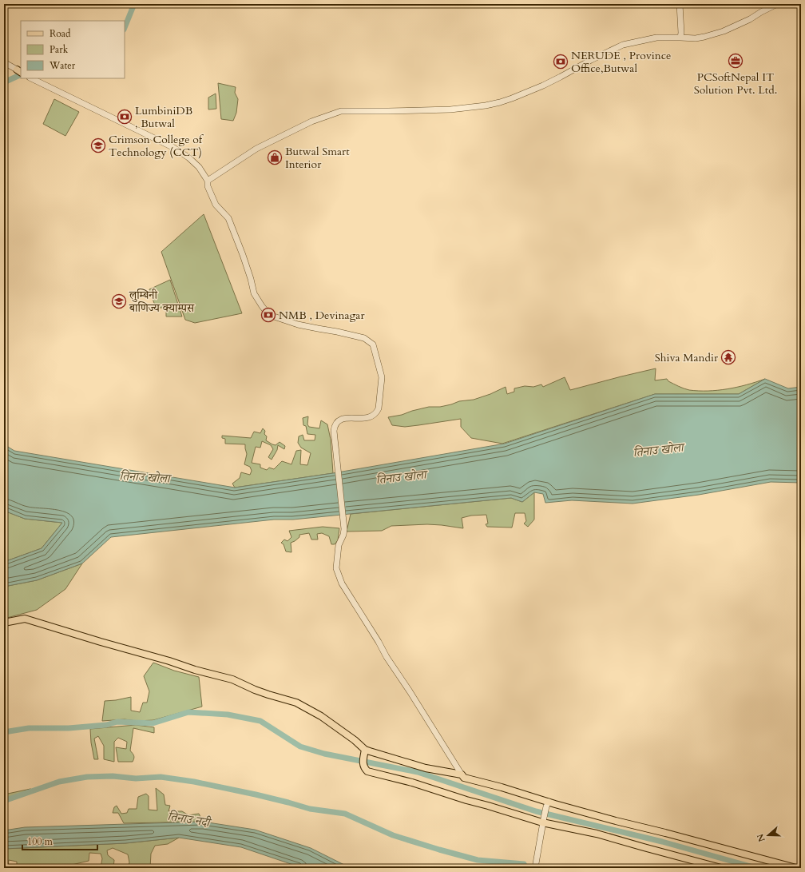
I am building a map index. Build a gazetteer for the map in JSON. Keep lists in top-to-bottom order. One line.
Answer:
{"water":["तिनाउ खोला","तिनाउ नदी"],"places":{"office":["PCSoftNepal IT Solution Pvt. Ltd."],"bank":["NERUDE , Province Office,Butwal","LumbiniDB , Butwal","NMB , Devinagar"],"school or university":["Crimson College of Technology (CCT)","लुम्बिनी बाणिज्य क्याम्पस"],"shop":["Butwal Smart Interior"],"temple":["Shiva Mandir"]},"legend":["Road","Park","Water"],"scale_bar":"100 m","north":"left"}
